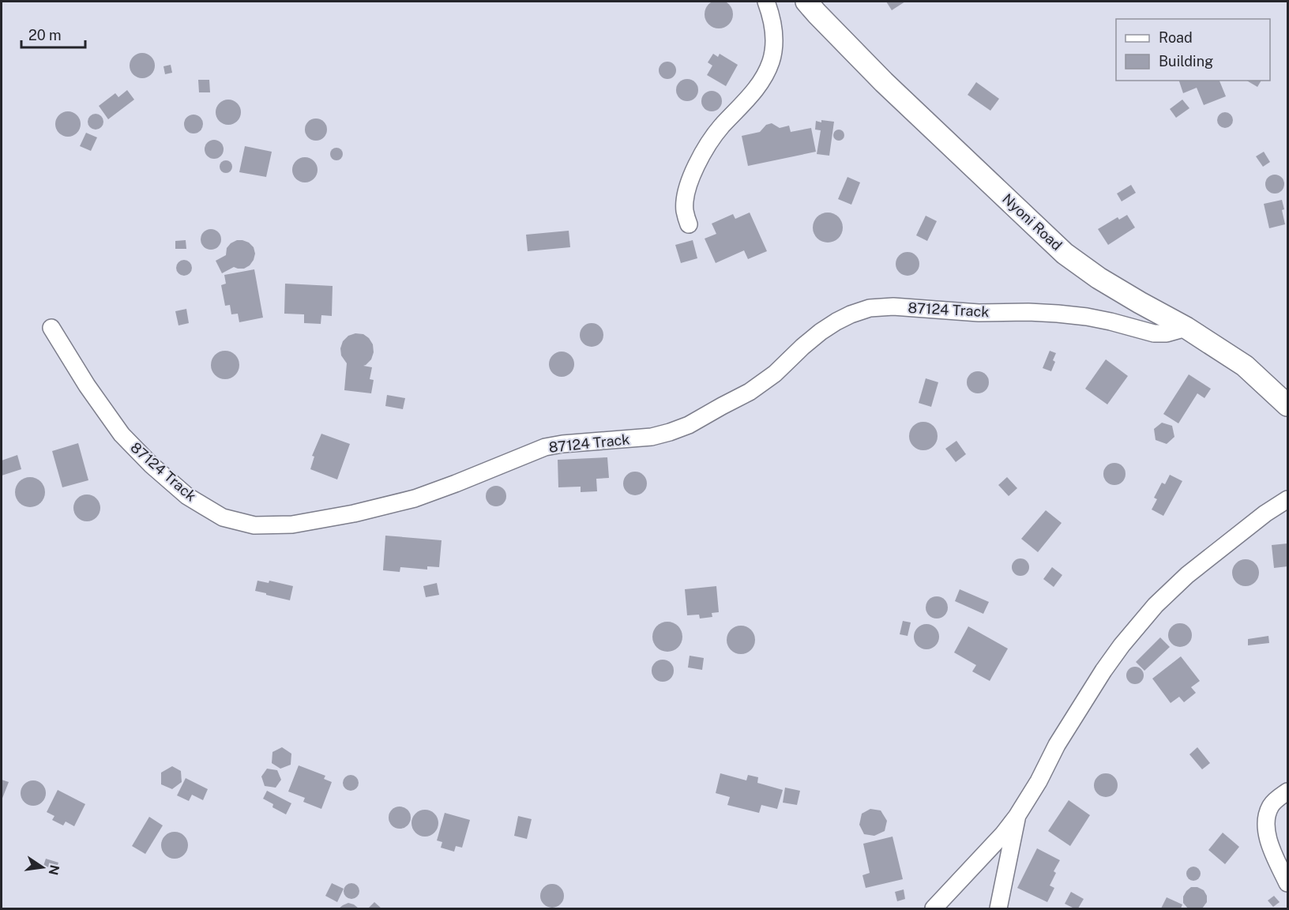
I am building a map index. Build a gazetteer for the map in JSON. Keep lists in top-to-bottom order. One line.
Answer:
{"streets":{"street":["Nyoni Road","87124 Track"]},"crossings":[["Nyoni Road","87124 Track"]],"legend":["Road","Building"],"scale_bar":"20 m","north":"right"}
